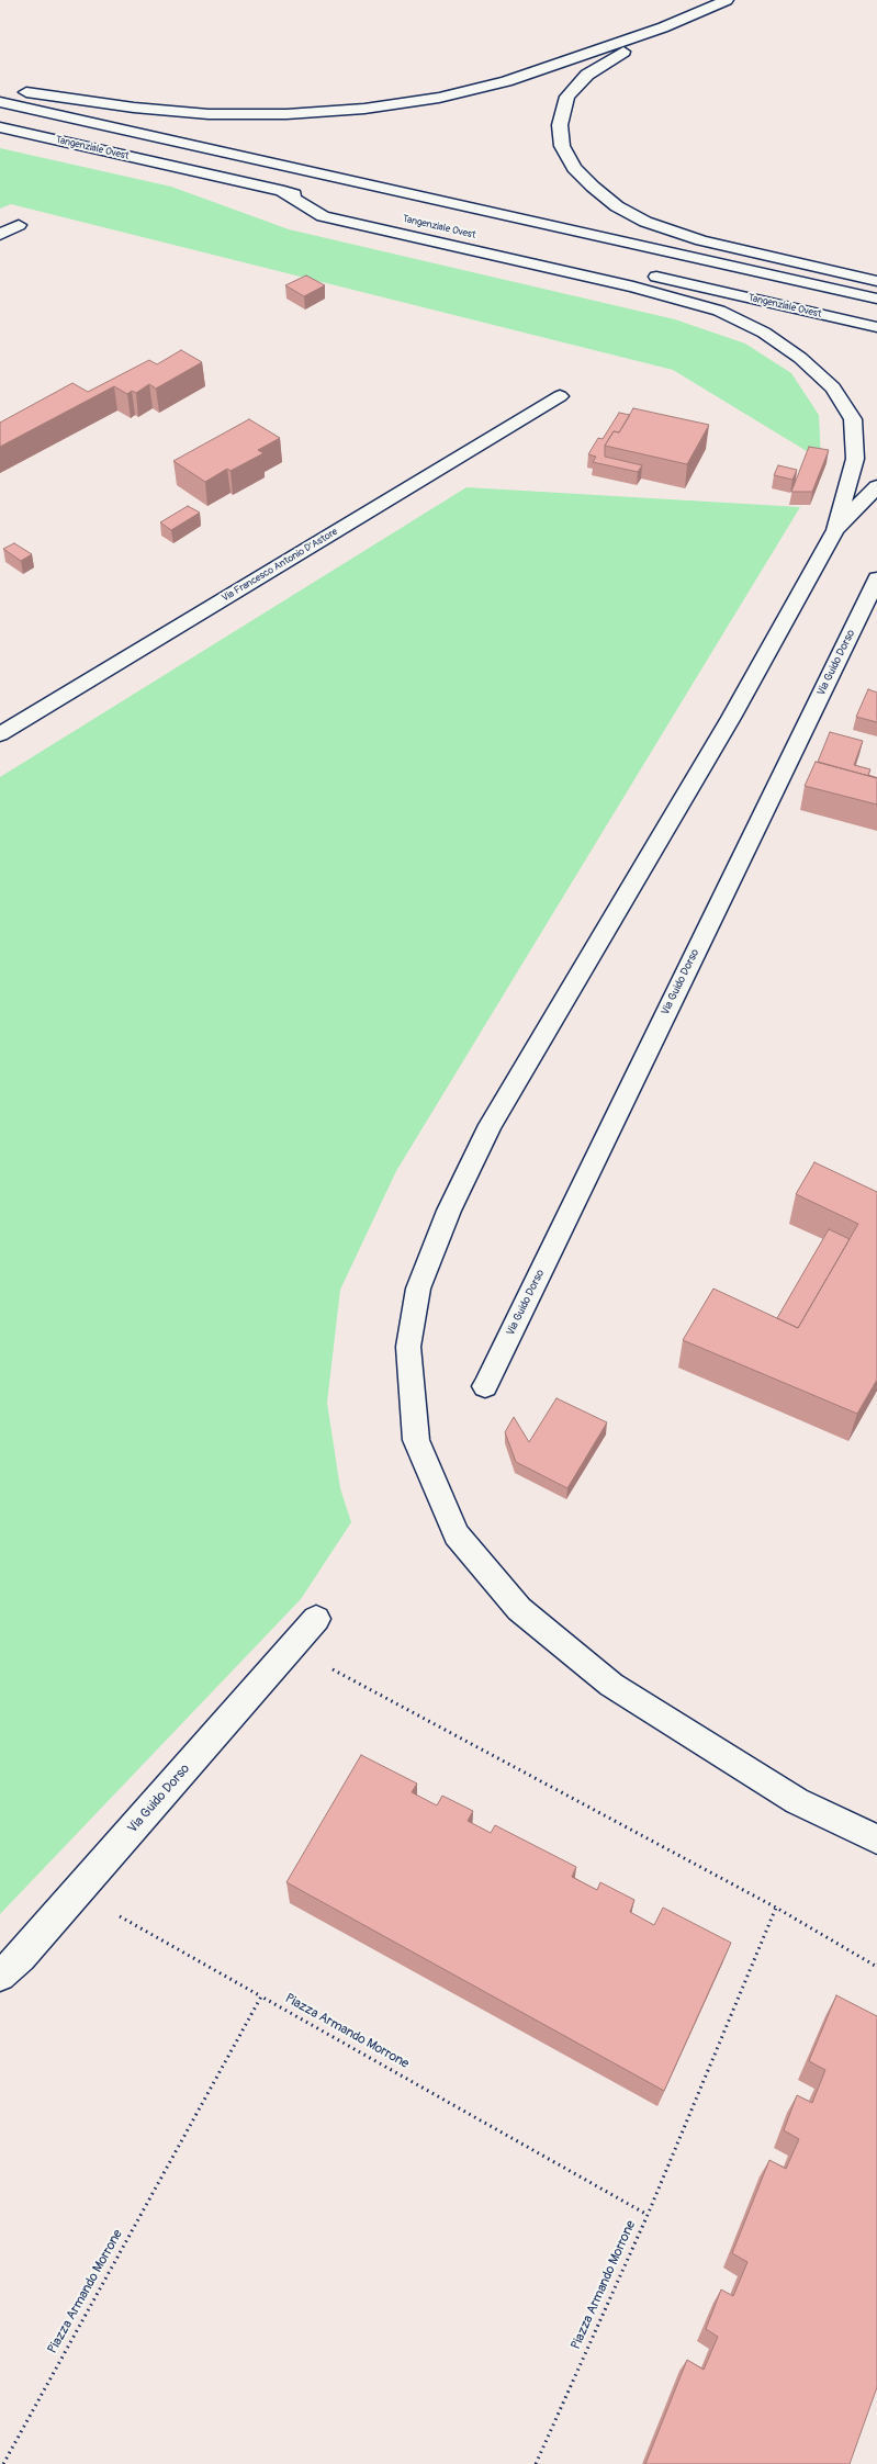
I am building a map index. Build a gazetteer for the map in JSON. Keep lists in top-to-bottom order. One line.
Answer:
{"streets":{"main road":["Tangenziale Ovest","Via Francesco Antonio D'Astore","Via Guido Dorso"],"path":["Piazza Armando Morrone"]}}
